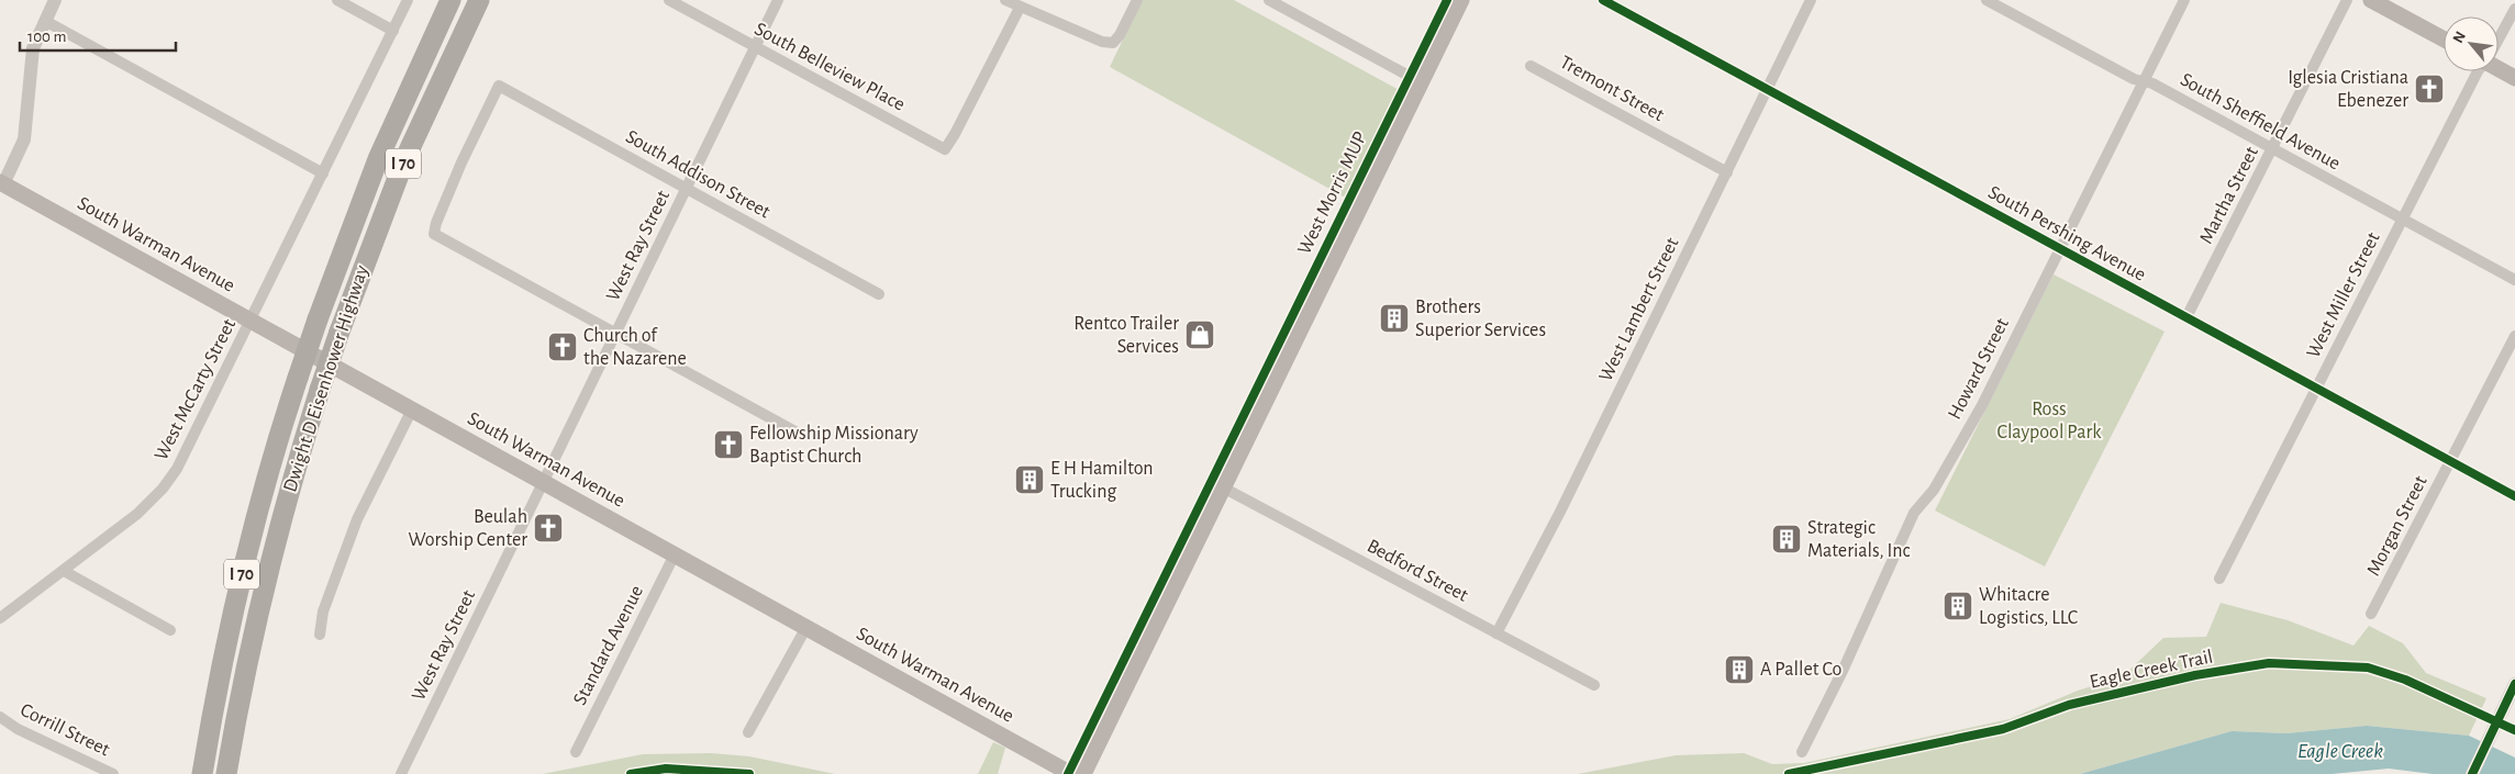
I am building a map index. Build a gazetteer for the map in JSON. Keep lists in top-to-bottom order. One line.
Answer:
{"streets":{"highway":["I 70","Dwight D Eisenhower Highway"],"main road":["South Warman Avenue"],"street":["South Belleview Place","Tremont Street","South Sheffield Avenue","South Addison Street","Martha Street","South Pershing Avenue","West Ray Street","West Miller Street","West Lambert Street","Howard Street","West McCarty Street","Morgan Street","Bedford Street","Standard Avenue","Corrill Street"],"cycle path":["West Morris MUP","Eagle Creek Trail"]},"crossings":[["South Belleview Place","West Ray Street"],["Tremont Street","West Lambert Street"],["South Sheffield Avenue","Martha Street"],["South Sheffield Avenue","West Miller Street"],["South Sheffield Avenue","Howard Street"],["South Addison Street","West Ray Street"],["Martha Street","South Pershing Avenue"],["South Pershing Avenue","West Miller Street"],["South Pershing Avenue","West Lambert Street"],["South Pershing Avenue","Howard Street"],["South Pershing Avenue","Morgan Street"],["South Warman Avenue","West Ray Street"],["South Warman Avenue","West McCarty Street"],["South Warman Avenue","Standard Avenue"],["West Lambert Street","Bedford Street"]],"water":["Eagle Creek"],"parks":["Ross Claypool Park"],"places":{"church":["Iglesia Cristiana Ebenezer","Church of the Nazarene","Fellowship Missionary Baptist Church","Beulah Worship Center"],"building":["Brothers Superior Services","E H Hamilton Trucking","Strategic Materials, Inc","Whitacre Logistics, LLC","A Pallet Co"],"shop":["Rentco Trailer Services"]},"scale_bar":"100 m","north":"top left"}
